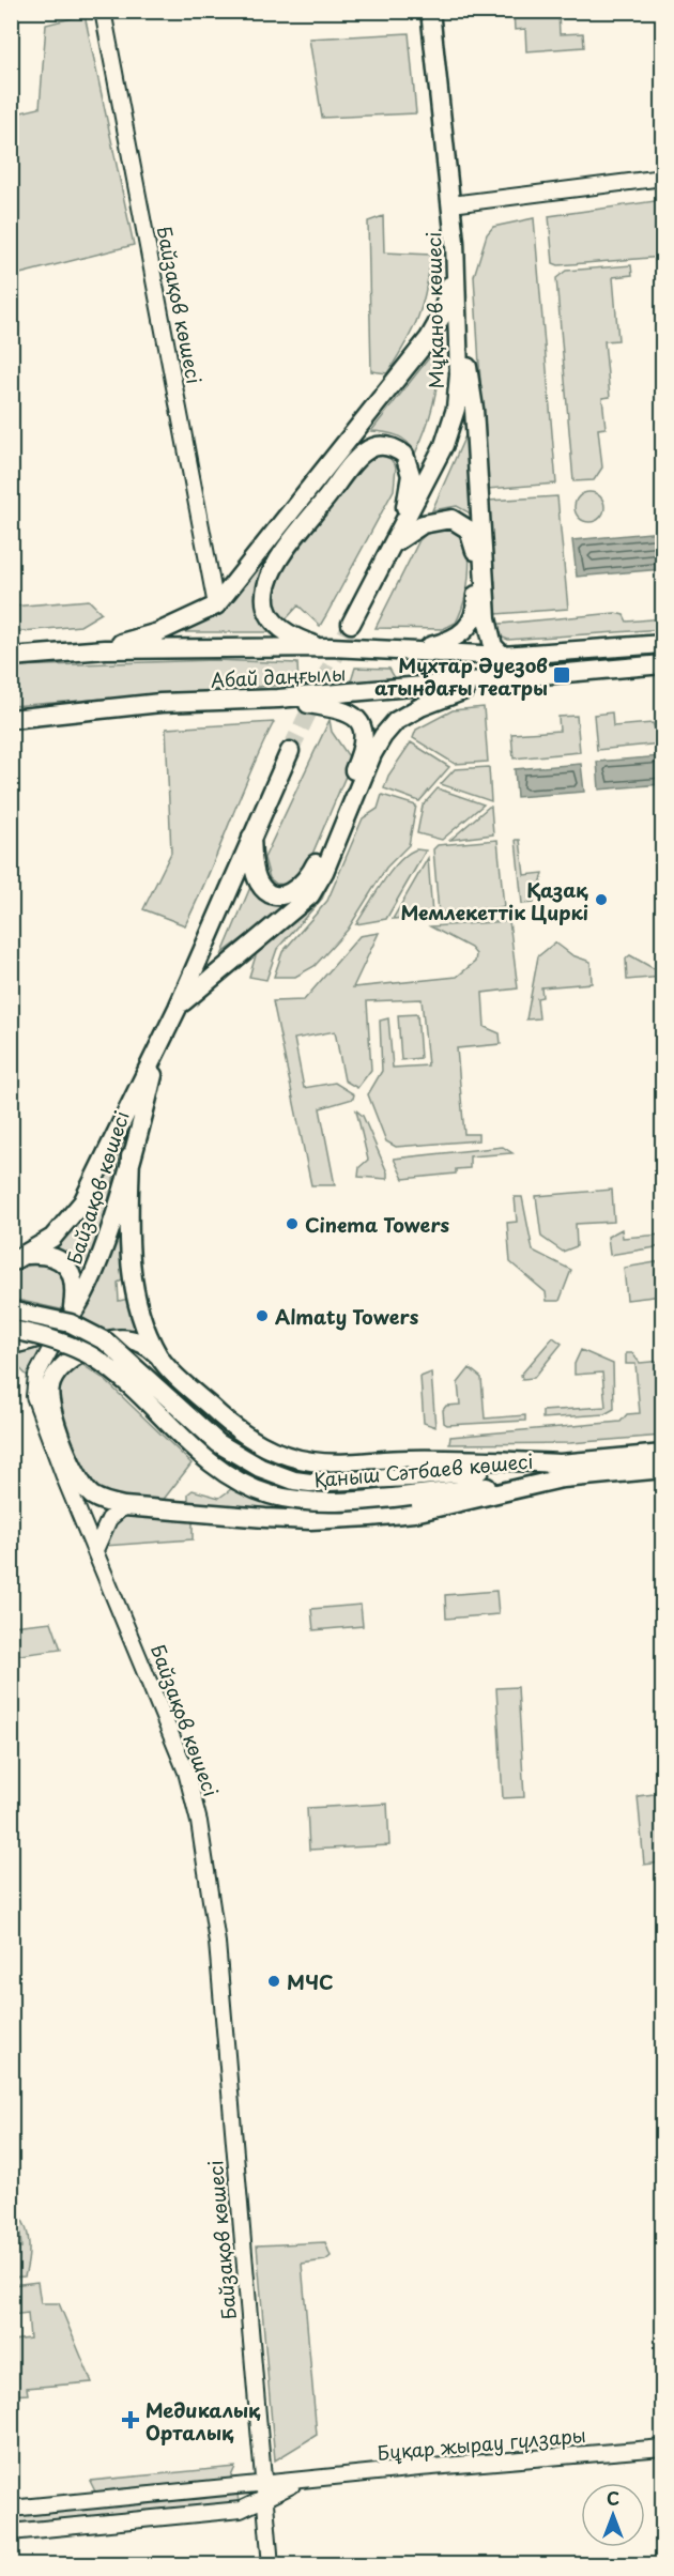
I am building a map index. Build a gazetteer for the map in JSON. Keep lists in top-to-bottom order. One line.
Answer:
{"streets":{"main road":["Байзақов көшесі","Мұқанов көшесі","Абай даңғылы","Қаныш Сәтбаев көшесі"],"street":["Бұқар жырау гүлзары"]},"crossings":[["Байзақов көшесі","Бұқар жырау гүлзары"]],"places":{"transit":["Мұхтар Әуезов атындағы театры"],"other":["Қазақ Мемлекеттік Циркі","Cinema Towers","Almaty Towers","МЧС"],"health":["Медикалық Орталық"]},"north":"top"}
